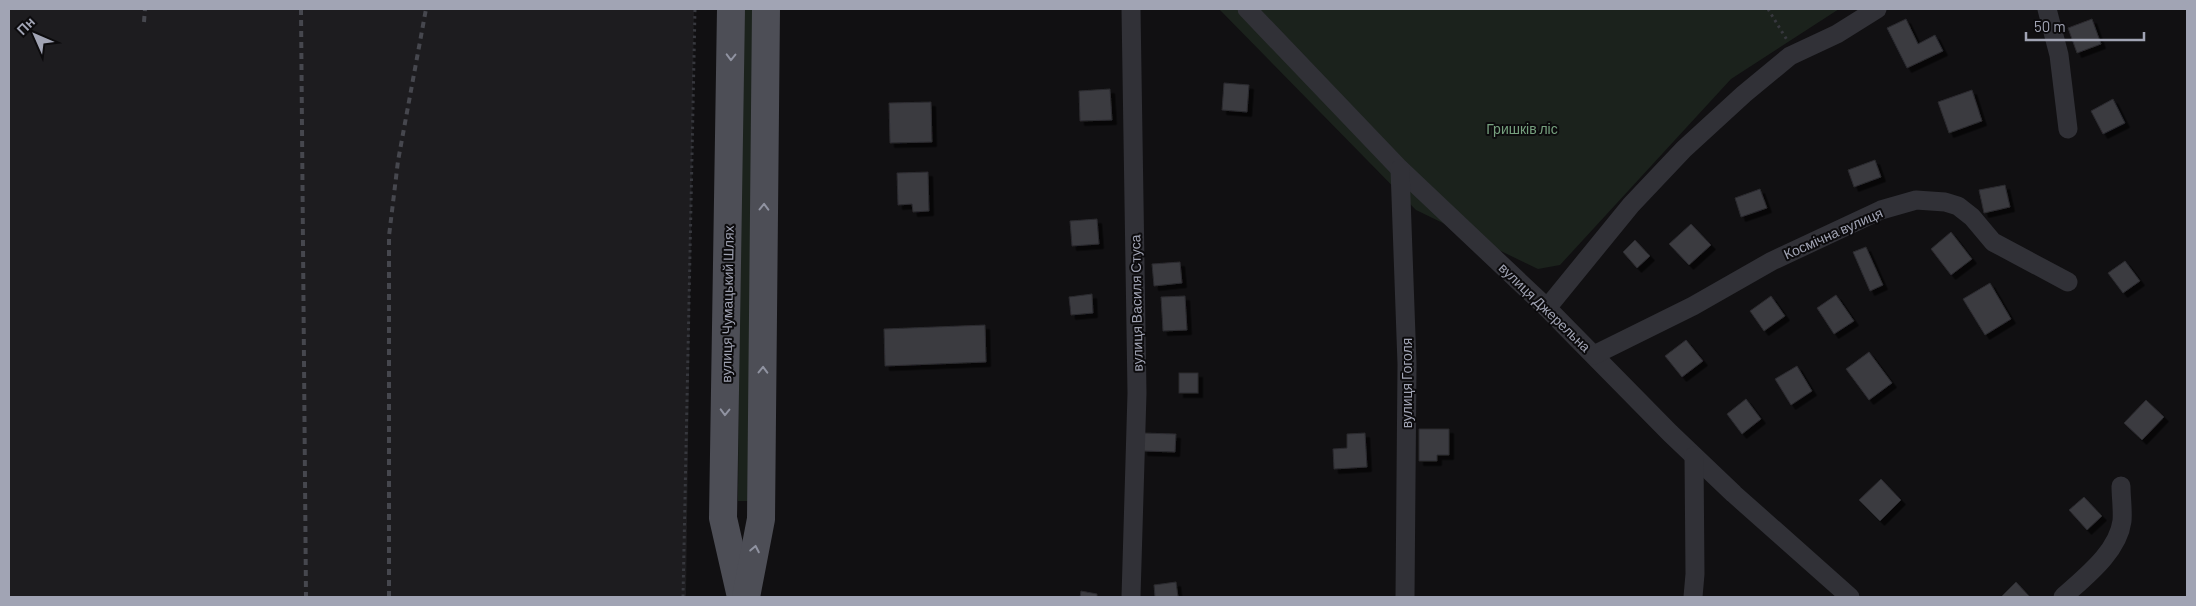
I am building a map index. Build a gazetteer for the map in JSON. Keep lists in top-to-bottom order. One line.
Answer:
{"streets":{"main road":["вулиця Чумацький Шлях"],"street":["Космічна вулиця","вулиця Василя Стуса","вулиця Джерельна","вулиця Гоголя"]},"crossings":[["Космічна вулиця","вулиця Джерельна"],["вулиця Джерельна","вулиця Гоголя"]],"parks":["Гришків ліс"],"scale_bar":"50 m","north":"top left"}
